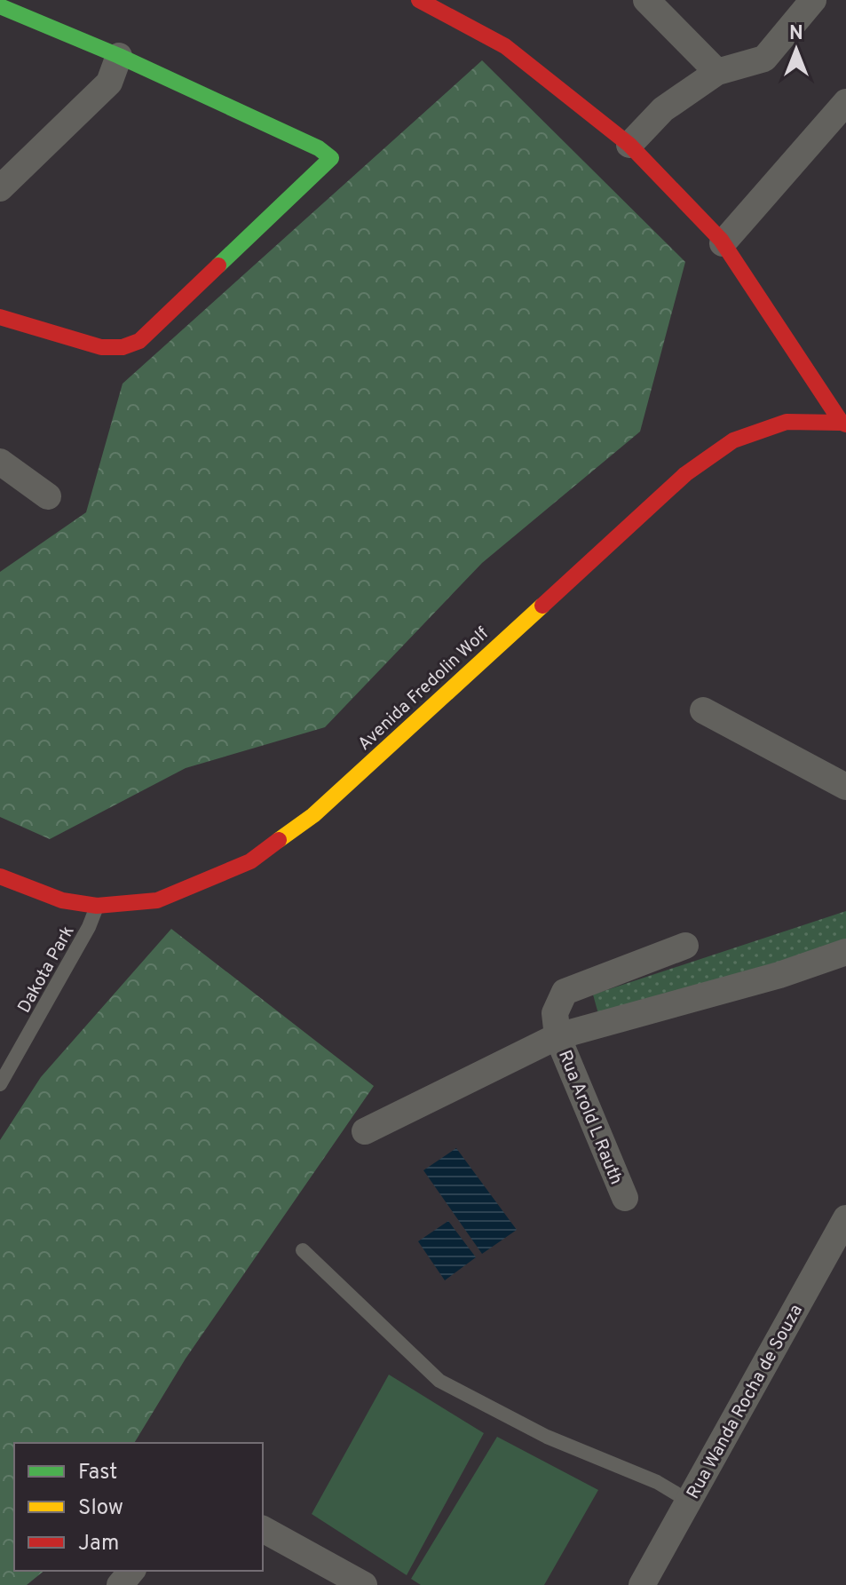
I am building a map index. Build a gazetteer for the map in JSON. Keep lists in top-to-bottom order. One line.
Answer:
{"streets":{"street":["Avenida Fredolin Wolf","Rua Arold L Rauth","Rua Wanda Rocha de Souza"],"lane":["Dakota Park"]},"crossings":[["Avenida Fredolin Wolf","Dakota Park"]],"legend":["Fast","Slow","Jam"],"north":"top"}
